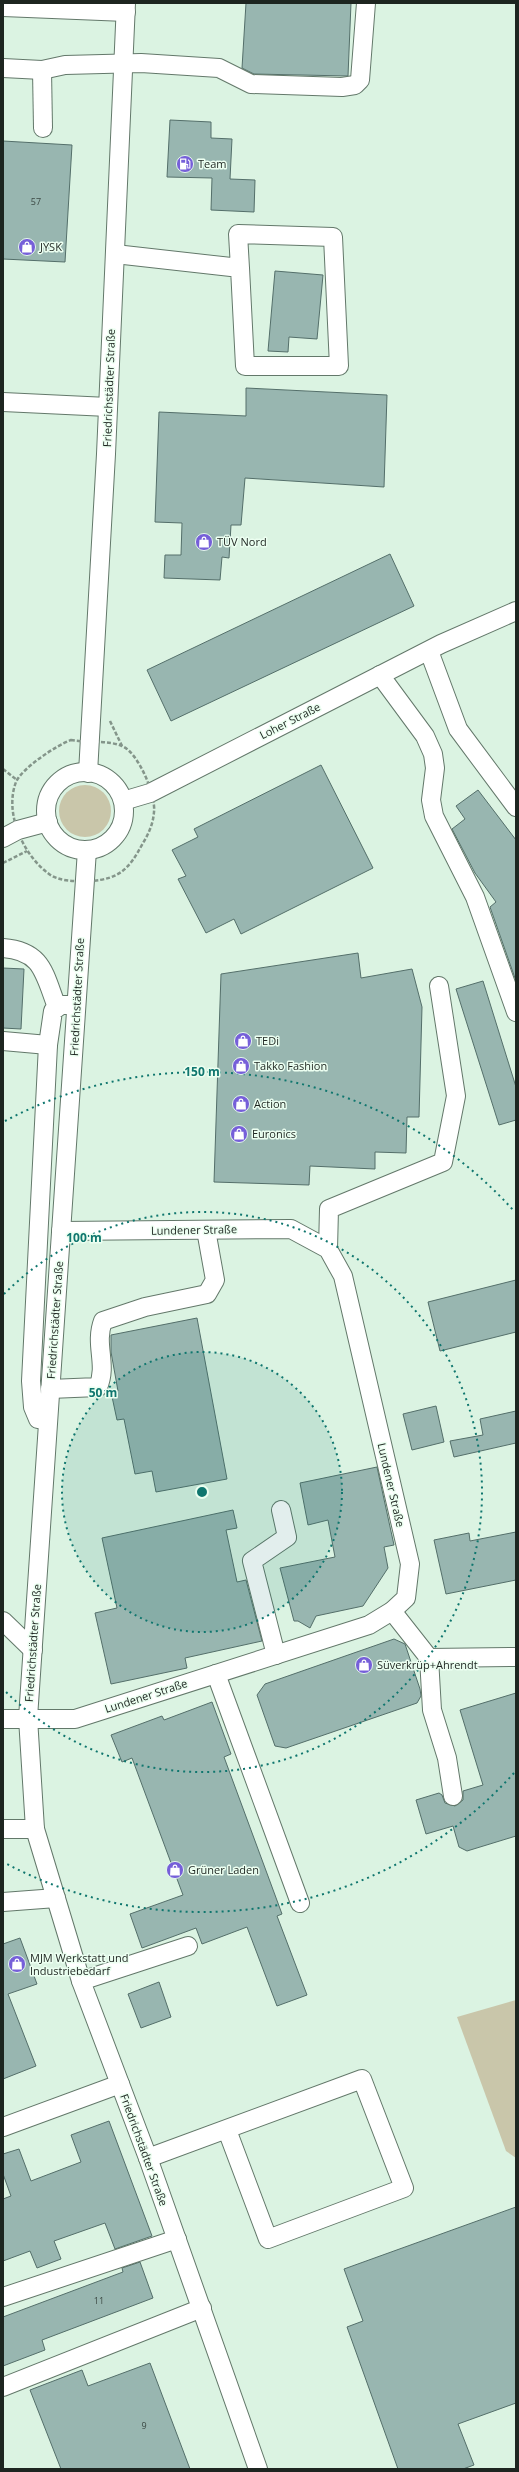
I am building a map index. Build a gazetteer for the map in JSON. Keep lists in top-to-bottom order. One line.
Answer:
{"streets":{"street":["Friedrichstädter Straße","Loher Straße","Lundener Straße"]},"crossings":[["Friedrichstädter Straße","Loher Straße"],["Friedrichstädter Straße","Lundener Straße"]],"places":{"fuel station":["Team"],"shop":["JYSK","TÜV Nord","TEDi","Takko Fashion","Action","Euronics","Süverkrüp+Ahrendt","Grüner Laden","MJM Werkstatt und Industriebedarf"]},"house_numbers":["57","11","9"],"rings":["150 m","100 m","50 m"]}
